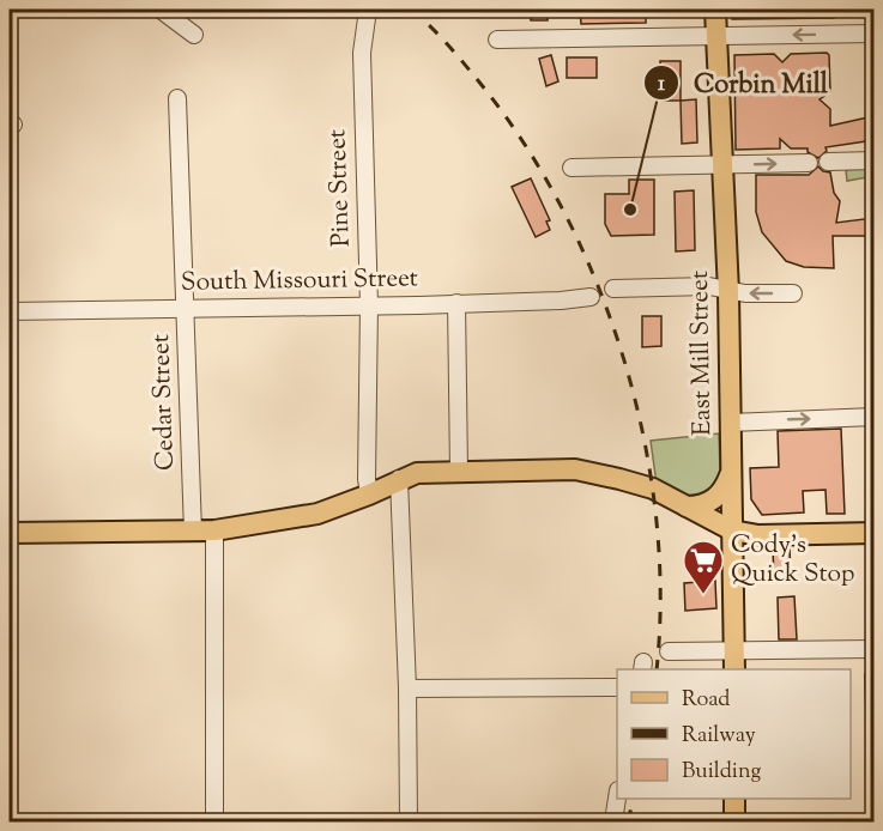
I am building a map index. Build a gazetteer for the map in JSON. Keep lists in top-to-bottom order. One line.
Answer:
{"streets":{"main road":["East Mill Street"],"street":["Pine Street","South Missouri Street","Cedar Street"]},"crossings":[["Pine Street","South Missouri Street"],["South Missouri Street","Cedar Street"]],"places":{"other":["Corbin Mill"],"supermarket":["Cody's Quick Stop"]},"legend":["Road","Railway","Building"]}
